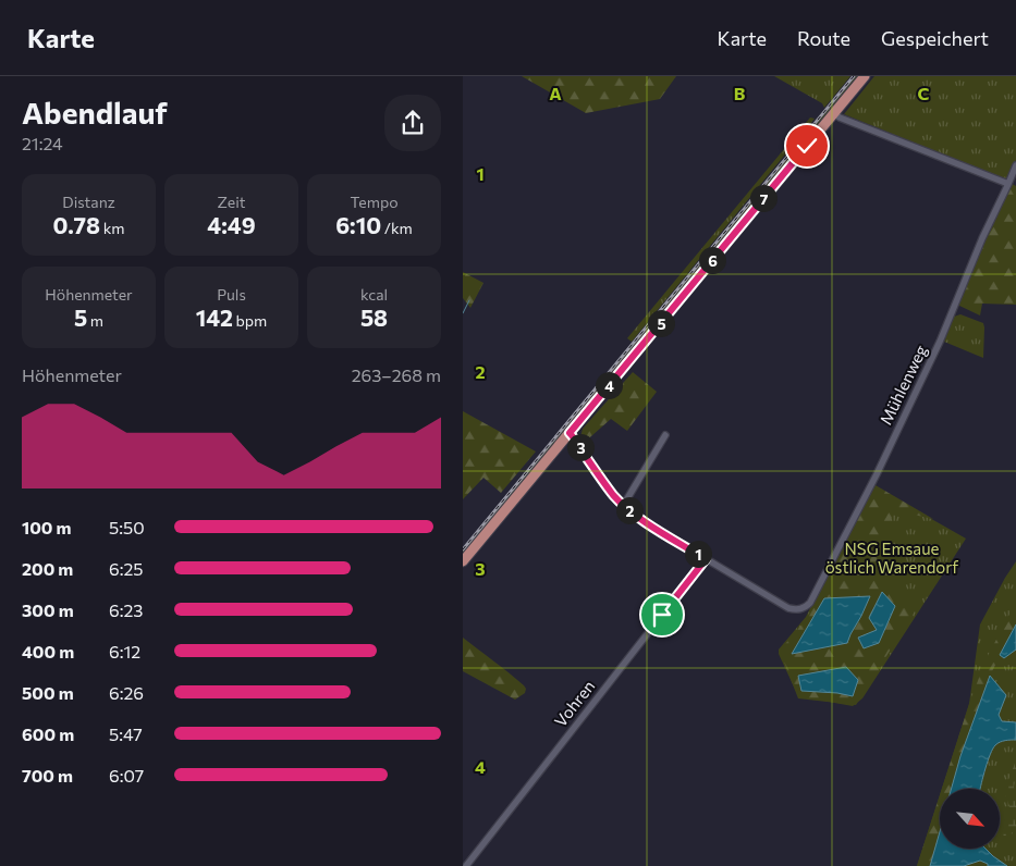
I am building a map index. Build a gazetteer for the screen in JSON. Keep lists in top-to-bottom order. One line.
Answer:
{"streets":{"street":["Mühlenweg","Vohren"]},"crossings":[["Mühlenweg","Vohren"]],"parks":["NSG Emsaue östlich Warendorf"],"north":"bottom right","page":{"header":"Karte","nav":["Karte","Route","Gespeichert"],"heading":["Abendlauf","21:24"],"stats":[["Distanz","0.78 km"],["Zeit","4:49"],["Tempo","6:10 /km"],["Höhenmeter","5 m"],["Puls","142 bpm"],["kcal","58"]],"pins":["7","6","5","4","3","2","1"],"chart":["Höhenmeter","263–268 m"],"list":[{"name":"100 m","note":"5:50"},{"name":"200 m","note":"6:25"},{"name":"300 m","note":"6:23"},{"name":"400 m","note":"6:12"},{"name":"500 m","note":"6:26"},{"name":"600 m","note":"5:47"},{"name":"700 m","note":"6:07"}]},"grid":{"columns":["A","B","C"],"rows":["1","2","3","4"]}}
